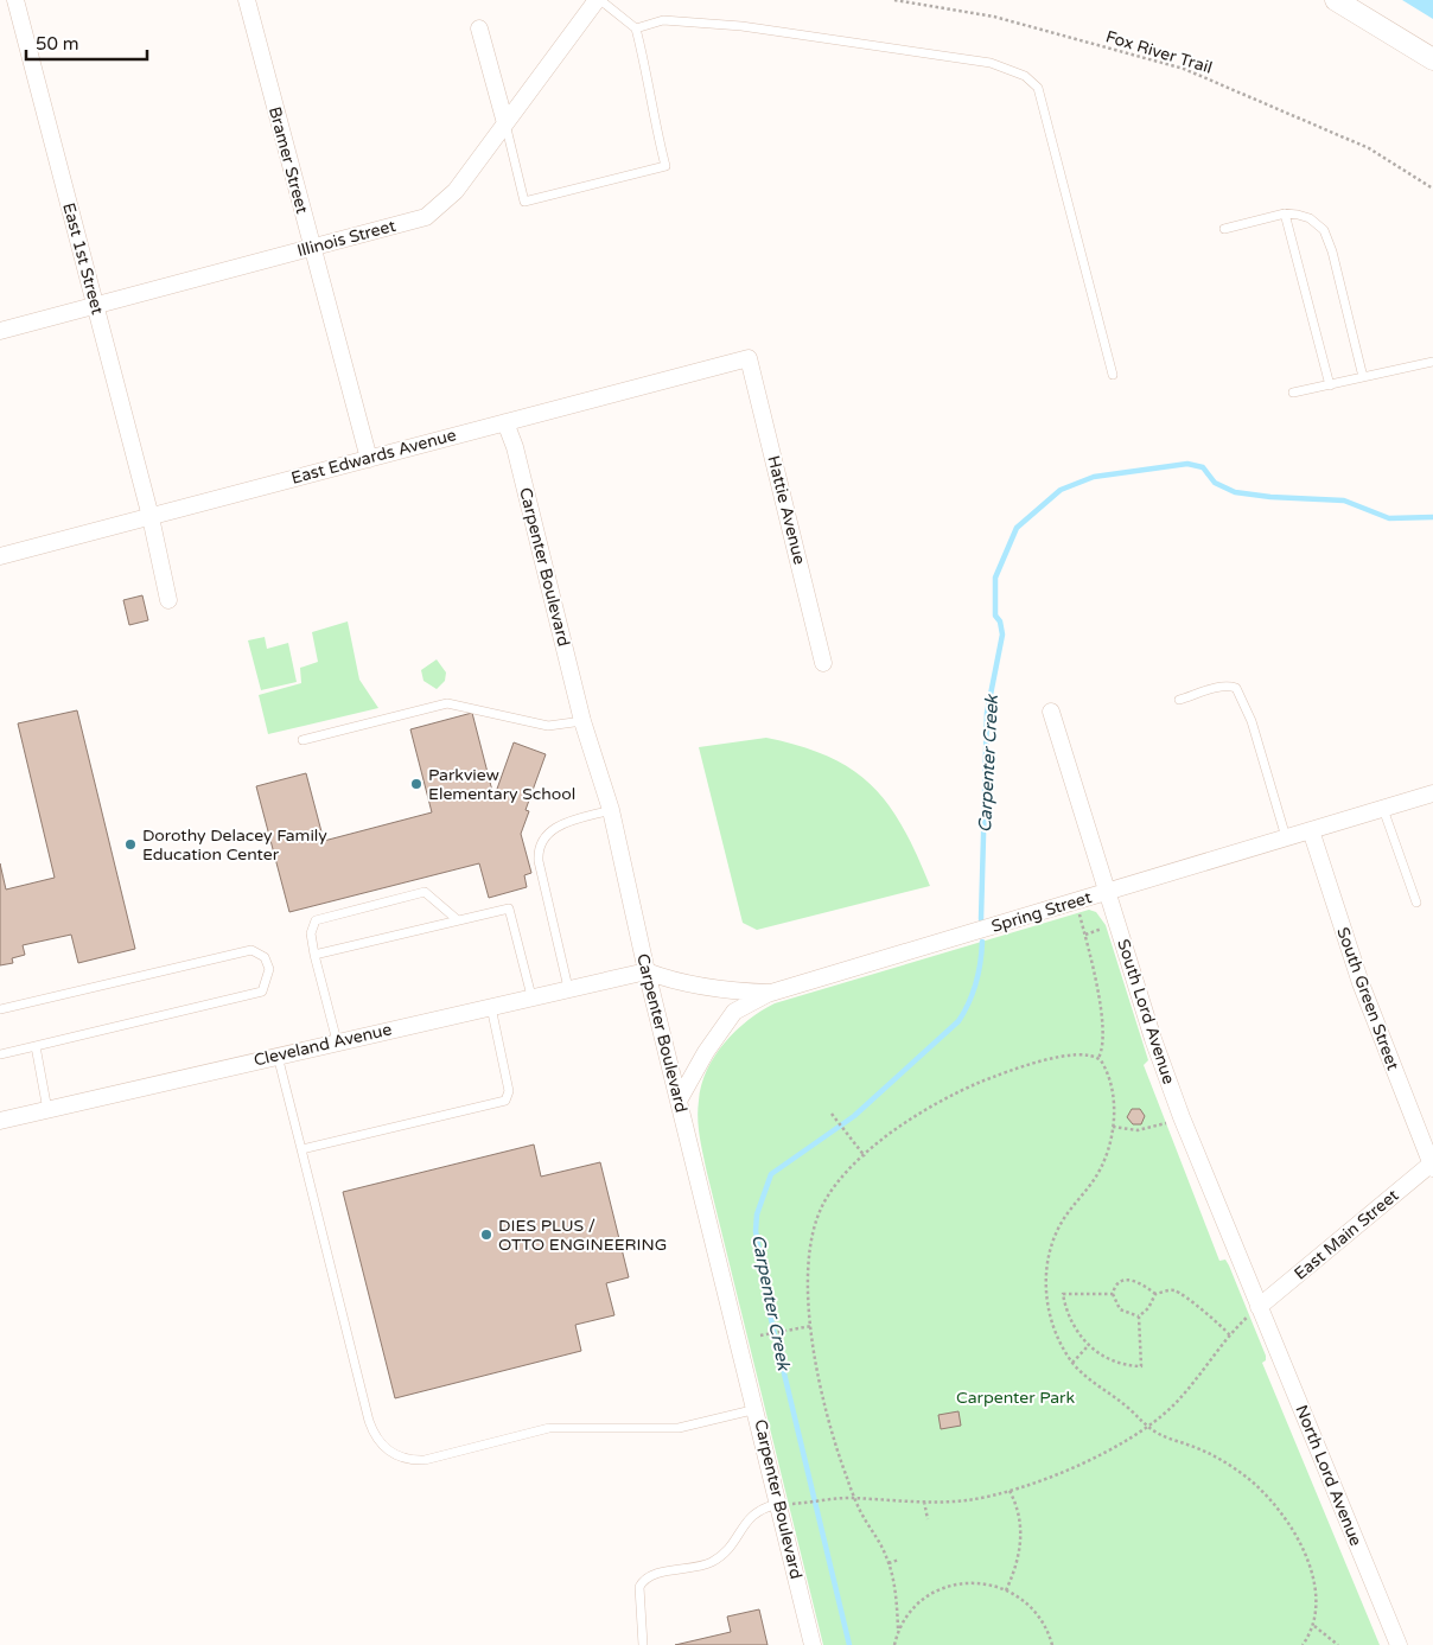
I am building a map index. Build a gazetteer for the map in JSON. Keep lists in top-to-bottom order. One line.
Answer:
{"streets":{"street":["Bramer Street","Illinois Street","East 1st Street","East Edwards Avenue","Hattie Avenue","Carpenter Boulevard","Spring Street","South Green Street","South Lord Avenue","Cleveland Avenue","East Main Street","North Lord Avenue"],"path":["Fox River Trail"]},"crossings":[["Bramer Street","Illinois Street"],["Bramer Street","East Edwards Avenue"],["Illinois Street","East 1st Street"],["East 1st Street","East Edwards Avenue"],["East Edwards Avenue","Hattie Avenue"],["East Edwards Avenue","Carpenter Boulevard"],["Carpenter Boulevard","Spring Street"],["Carpenter Boulevard","Cleveland Avenue"],["Spring Street","South Green Street"],["Spring Street","South Lord Avenue"],["Spring Street","Cleveland Avenue"],["South Green Street","East Main Street"],["South Lord Avenue","East Main Street"],["South Lord Avenue","North Lord Avenue"],["East Main Street","North Lord Avenue"]],"water":["Carpenter Creek"],"parks":["Carpenter Park"],"places":["Parkview Elementary School","Dorothy Delacey Family Education Center","DIES PLUS / OTTO ENGINEERING"],"scale_bar":"50 m"}
